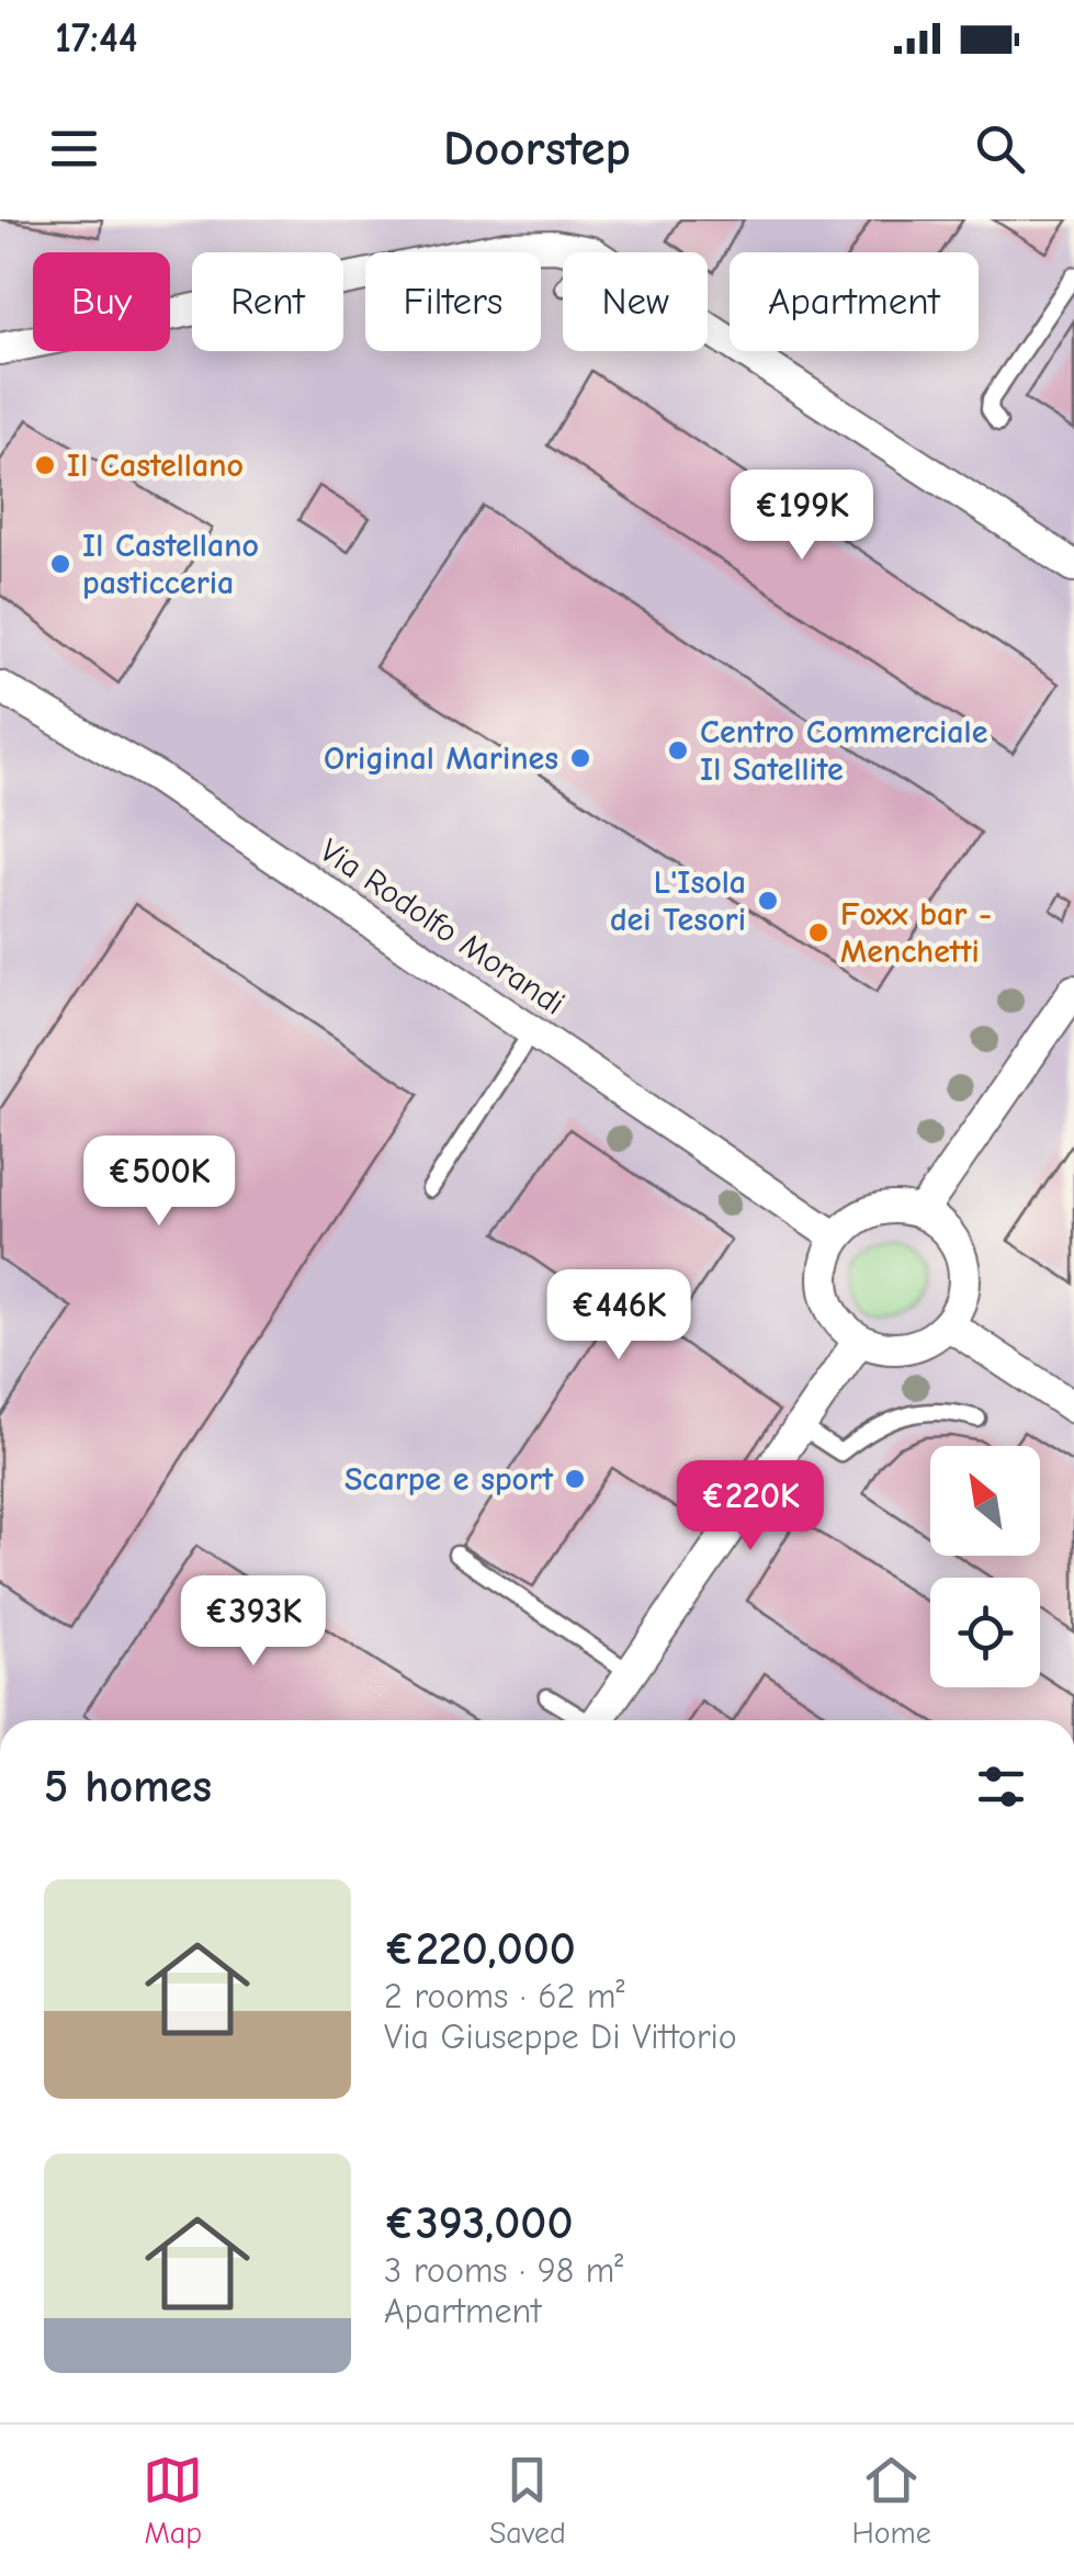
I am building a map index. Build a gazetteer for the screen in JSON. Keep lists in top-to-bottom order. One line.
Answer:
{"streets":{"street":["Via Rodolfo Morandi"]},"places":["Il Castellano","Il Castellano pasticceria","Centro Commerciale Il Satellite","Original Marines","L'Isola dei Tesori","Foxx bar - Menchetti","Scarpe e sport"],"north":"top left","page":{"status":"17:44","header":"Doorstep","chip":["Buy","Rent","Filters","New","Apartment"],"price":["€199K","€500K","€446K","€220K","€393K"],"heading":"5 homes","list":[{"name":"€220,000","note":"2 rooms · 62 m² · Via Giuseppe Di Vittorio"},{"name":"€393,000","note":"3 rooms · 98 m² · Apartment"}],"tabs":["Map","Saved","Home"]}}
